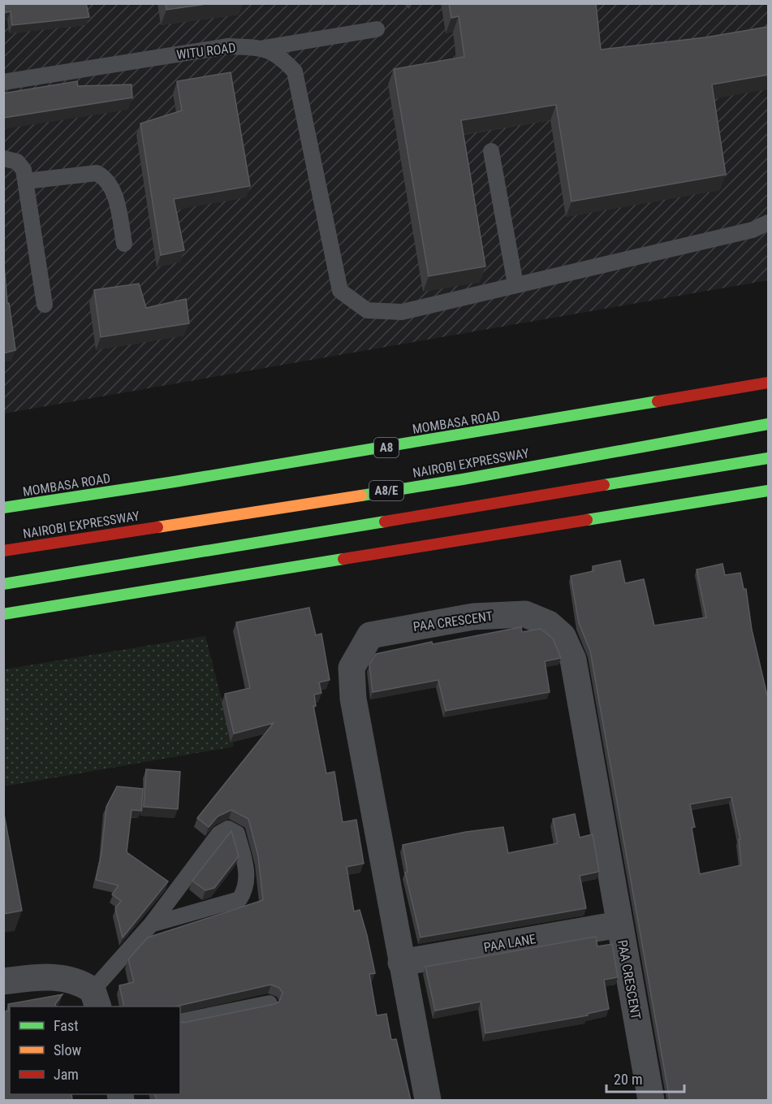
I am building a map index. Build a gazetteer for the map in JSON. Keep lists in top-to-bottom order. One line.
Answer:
{"streets":{"highway":["MOMBASA ROAD","A8","NAIROBI EXPRESSWAY","A8/E"],"street":["PAA CRESCENT","PAA LANE"],"lane":["WITU ROAD"]},"crossings":[["PAA CRESCENT","PAA LANE"]],"legend":["Fast","Slow","Jam"],"scale_bar":"20 m"}
